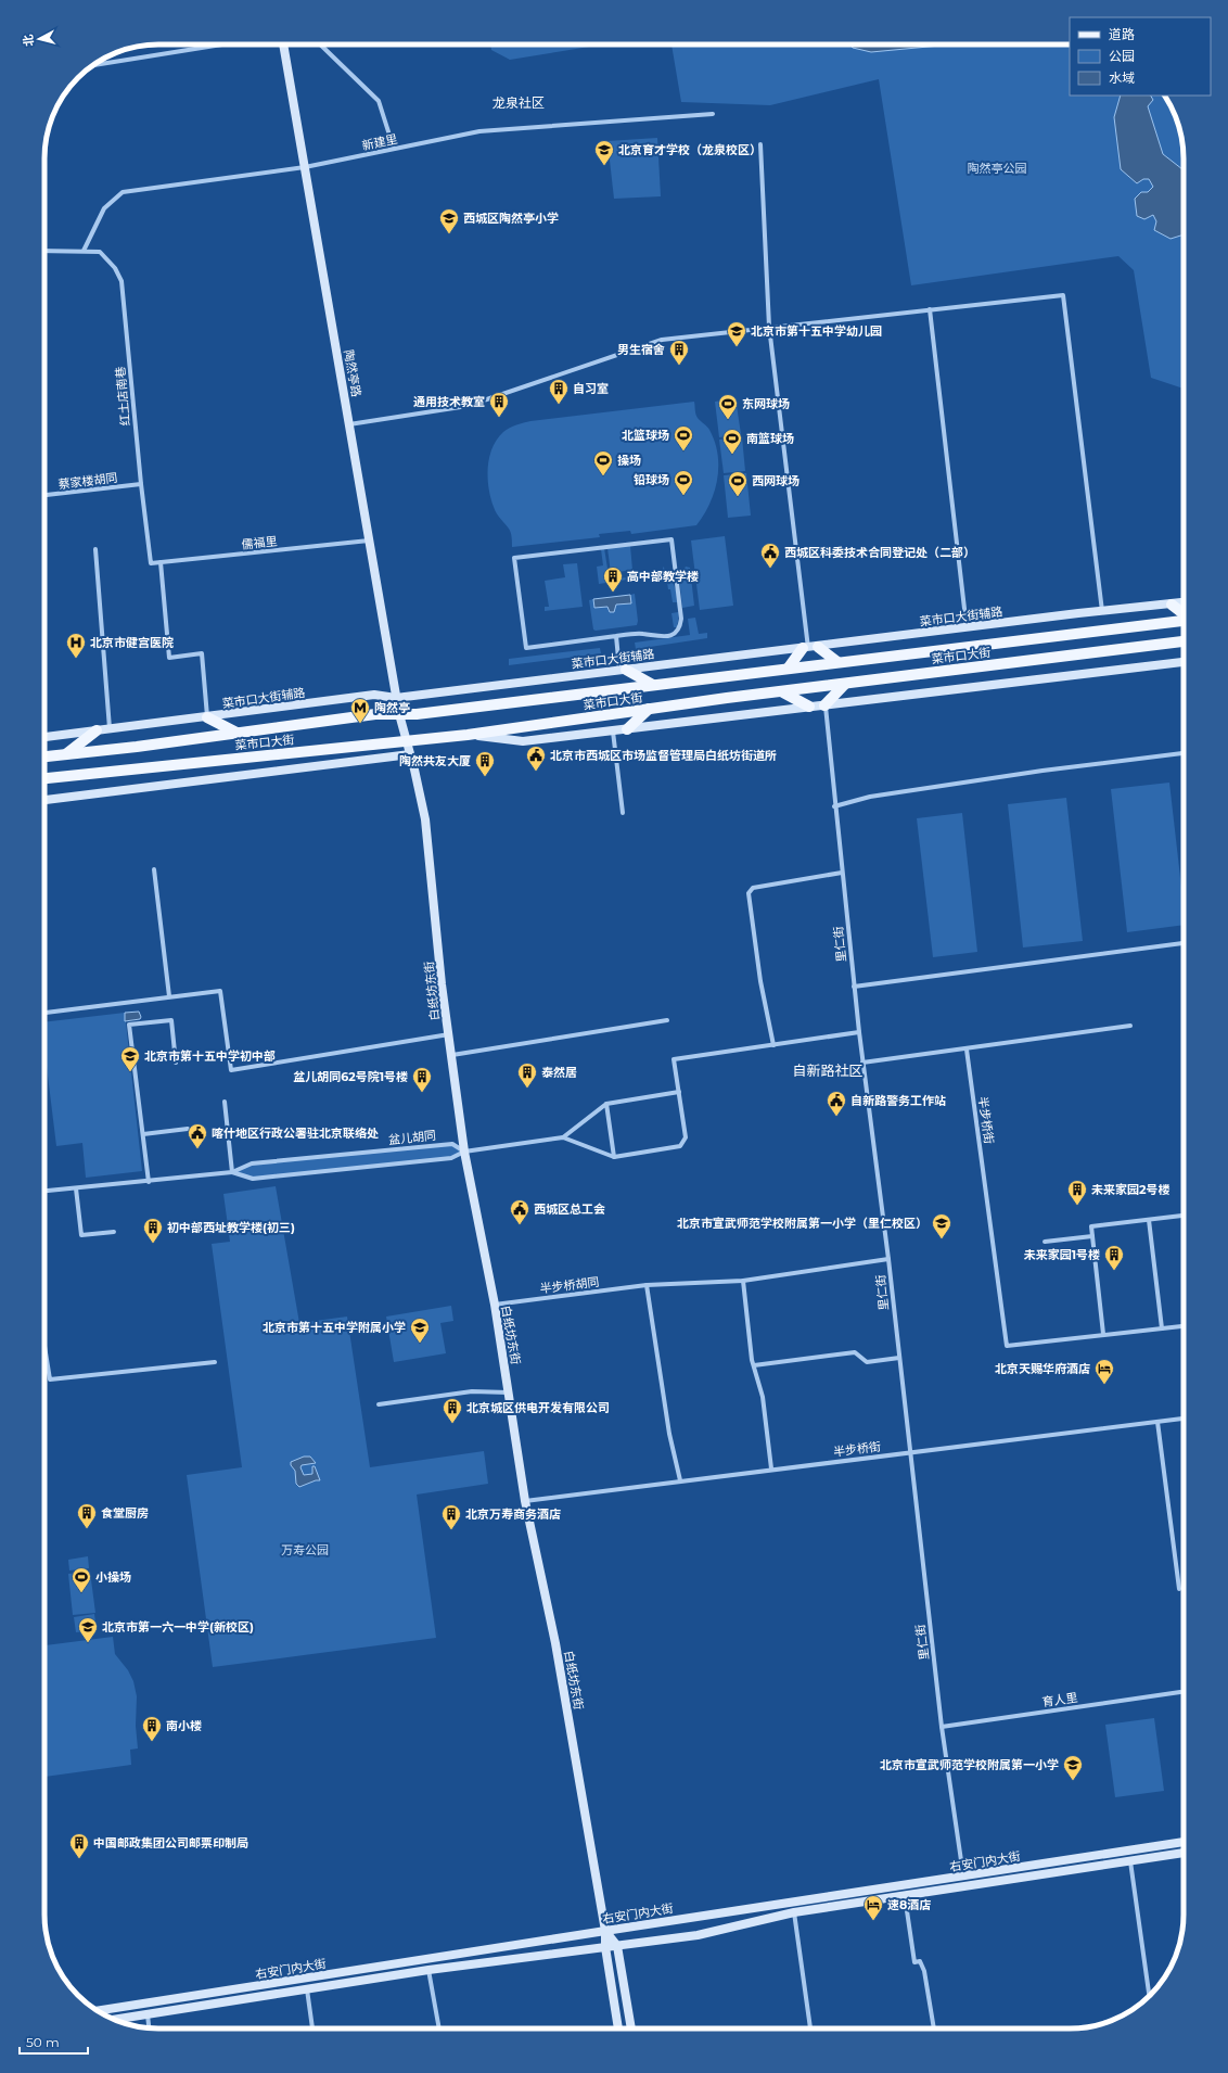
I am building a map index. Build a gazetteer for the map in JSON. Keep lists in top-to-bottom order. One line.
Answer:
{"streets":{"main road":["菜市口大街"],"street":["新建里","陶然亭路","红土店南巷","蔡家楼胡同","儒福里","菜市口大街辅路","里仁街","白纸坊东街","半步桥街","盆儿胡同","半步桥胡同","育人里","右安门内大街"]},"crossings":[["新建里","陶然亭路"],["新建里","红土店南巷"],["陶然亭路","儒福里"],["陶然亭路","菜市口大街辅路"],["陶然亭路","菜市口大街"],["陶然亭路","白纸坊东街"],["红土店南巷","蔡家楼胡同"],["红土店南巷","儒福里"],["菜市口大街","白纸坊东街"],["里仁街","半步桥街"],["里仁街","半步桥胡同"],["里仁街","育人里"],["里仁街","右安门内大街"],["白纸坊东街","半步桥街"],["白纸坊东街","盆儿胡同"],["白纸坊东街","半步桥胡同"],["白纸坊东街","右安门内大街"]],"districts":["龙泉社区","自新路社区"],"parks":["陶然亭公园","万寿公园"],"places":{"school or university":["北京育才学校（龙泉校区）","西城区陶然亭小学","北京市第十五中学幼儿园","北京市第十五中学初中部","北京市宣武师范学校附属第一小学（里仁校区）","北京市第十五中学附属小学","北京市第一六一中学(新校区)","北京市宣武师范学校附属第一小学"],"building":["男生宿舍","自习室","通用技术教室","高中部教学楼","陶然共友大厦","泰然居","盆儿胡同62号院1号楼","未来家园2号楼","初中部西址教学楼(初三)","未来家园1号楼","北京城区供电开发有限公司","食堂厨房","北京万寿商务酒店","南小楼","中国邮政集团公司邮票印制局"],"sports":["东网球场","北篮球场","南篮球场","操场","铅球场","西网球场","小操场"],"public building":["西城区科委技术合同登记处（二部）","北京市西城区市场监督管理局白纸坊街道所","自新路警务工作站","喀什地区行政公署驻北京联络处","西城区总工会"],"hospital":["北京市健宫医院"],"metro station":["陶然亭"],"hotel":["北京天赐华府酒店","速8酒店"]},"legend":["道路","公园","水域"],"scale_bar":"50 m","north":"left"}
